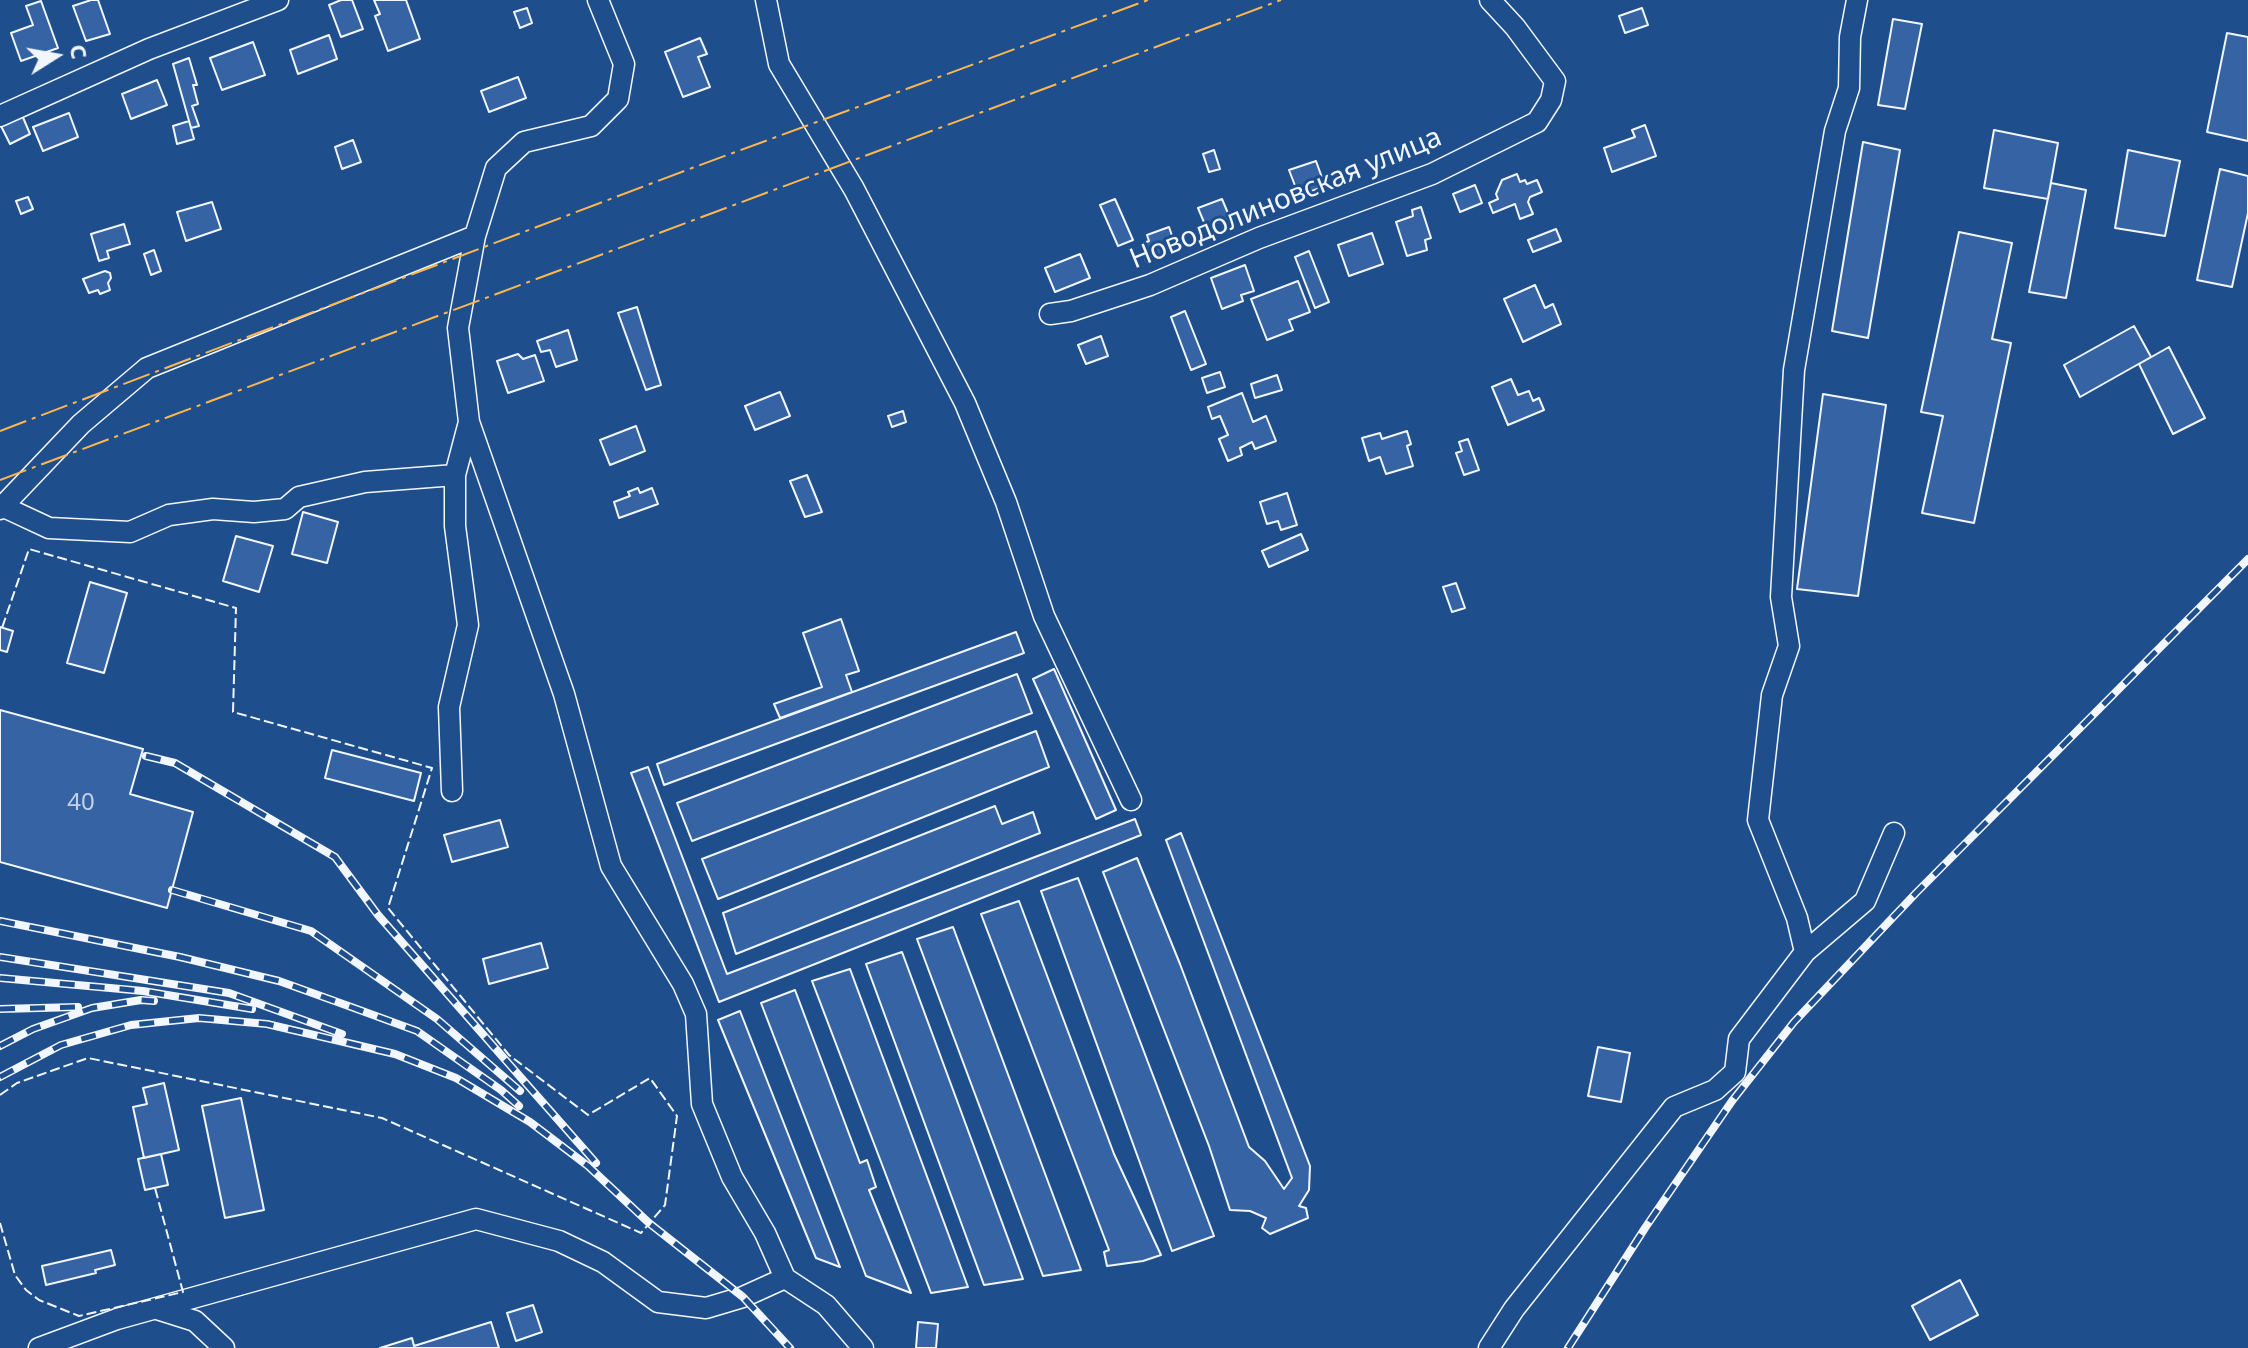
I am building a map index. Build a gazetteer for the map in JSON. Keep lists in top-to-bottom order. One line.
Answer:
{"streets":{"street":["Новодолиновская улица"]},"house_numbers":["40"],"north":"right"}
